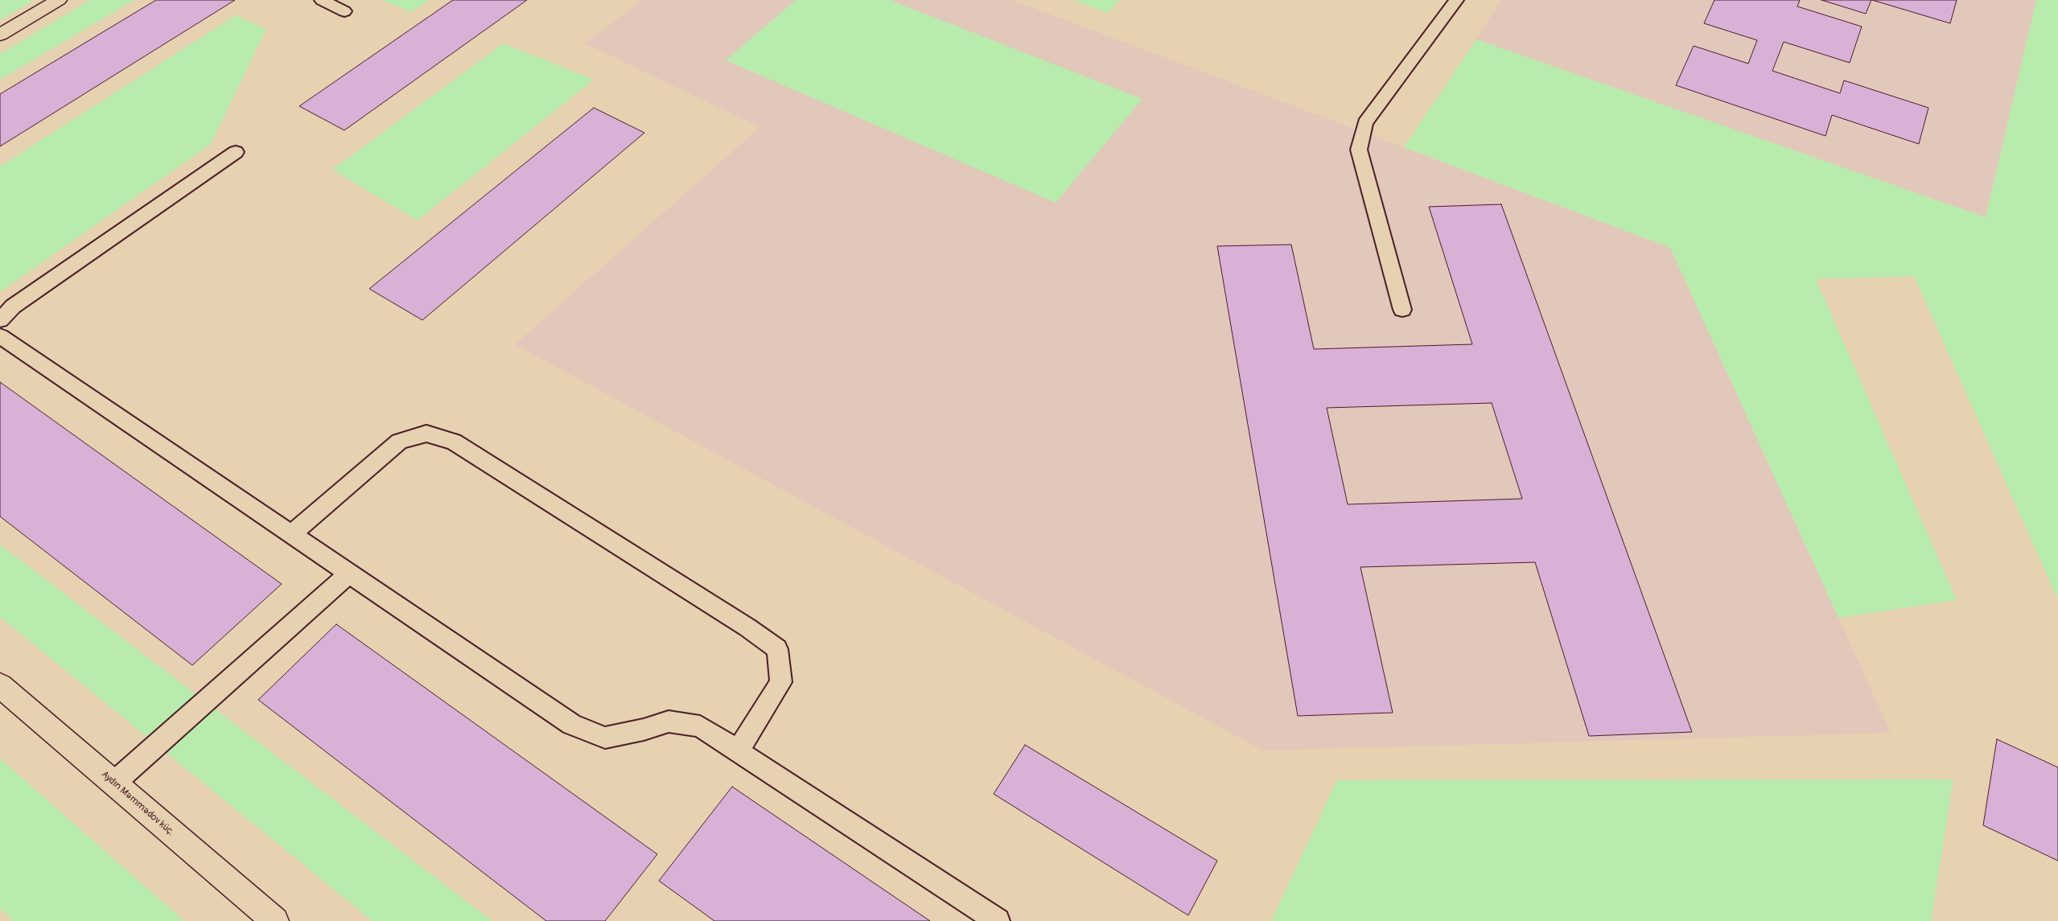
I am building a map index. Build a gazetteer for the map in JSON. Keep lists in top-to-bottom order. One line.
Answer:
{"streets":{"street":["Aydın Məmmədov küç."]}}
